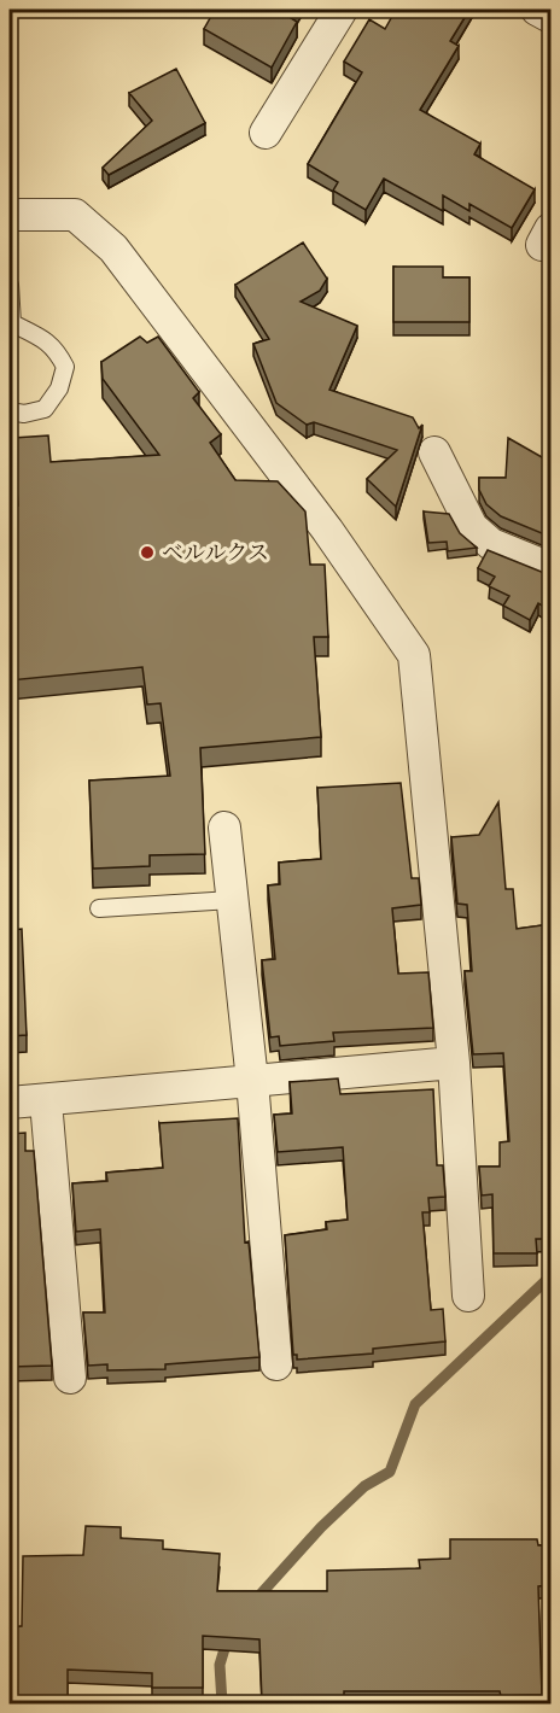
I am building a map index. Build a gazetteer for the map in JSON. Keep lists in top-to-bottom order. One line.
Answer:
{"places":["ベルルクス"]}
